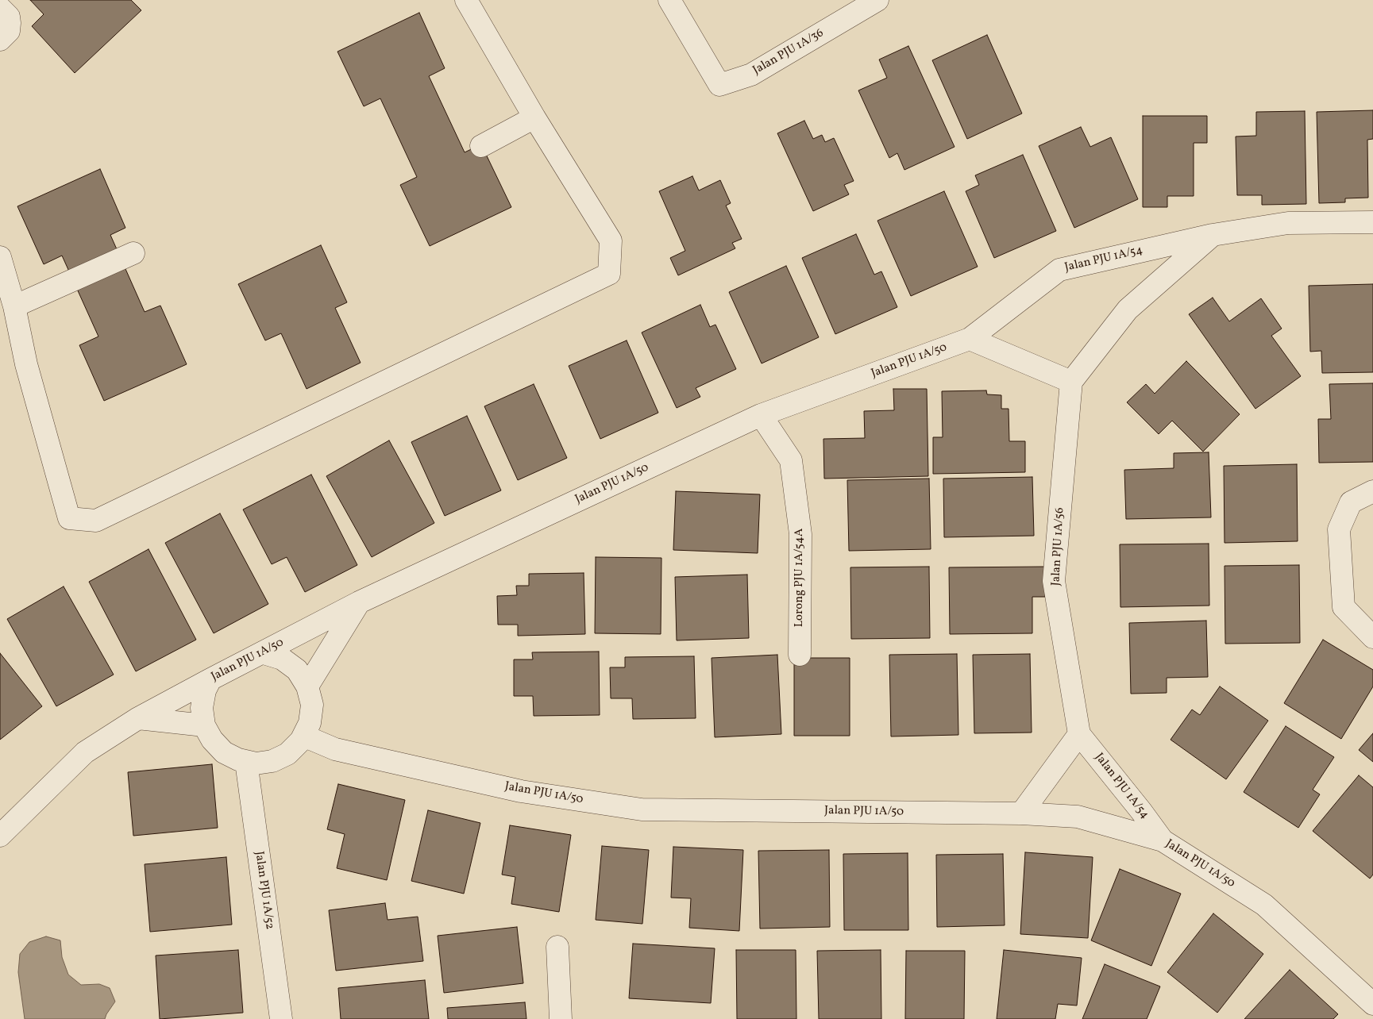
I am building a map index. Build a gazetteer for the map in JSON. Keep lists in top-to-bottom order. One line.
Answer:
{"streets":{"street":["Jalan PJU 1A/36","Jalan PJU 1A/54","Jalan PJU 1A/50","Jalan PJU 1A/56","Lorong PJU 1A/54A","Jalan PJU 1A/52"]},"crossings":[["Jalan PJU 1A/54","Jalan PJU 1A/50"],["Jalan PJU 1A/54","Jalan PJU 1A/56"],["Jalan PJU 1A/50","Lorong PJU 1A/54A"],["Jalan PJU 1A/50","Jalan PJU 1A/52"]]}
